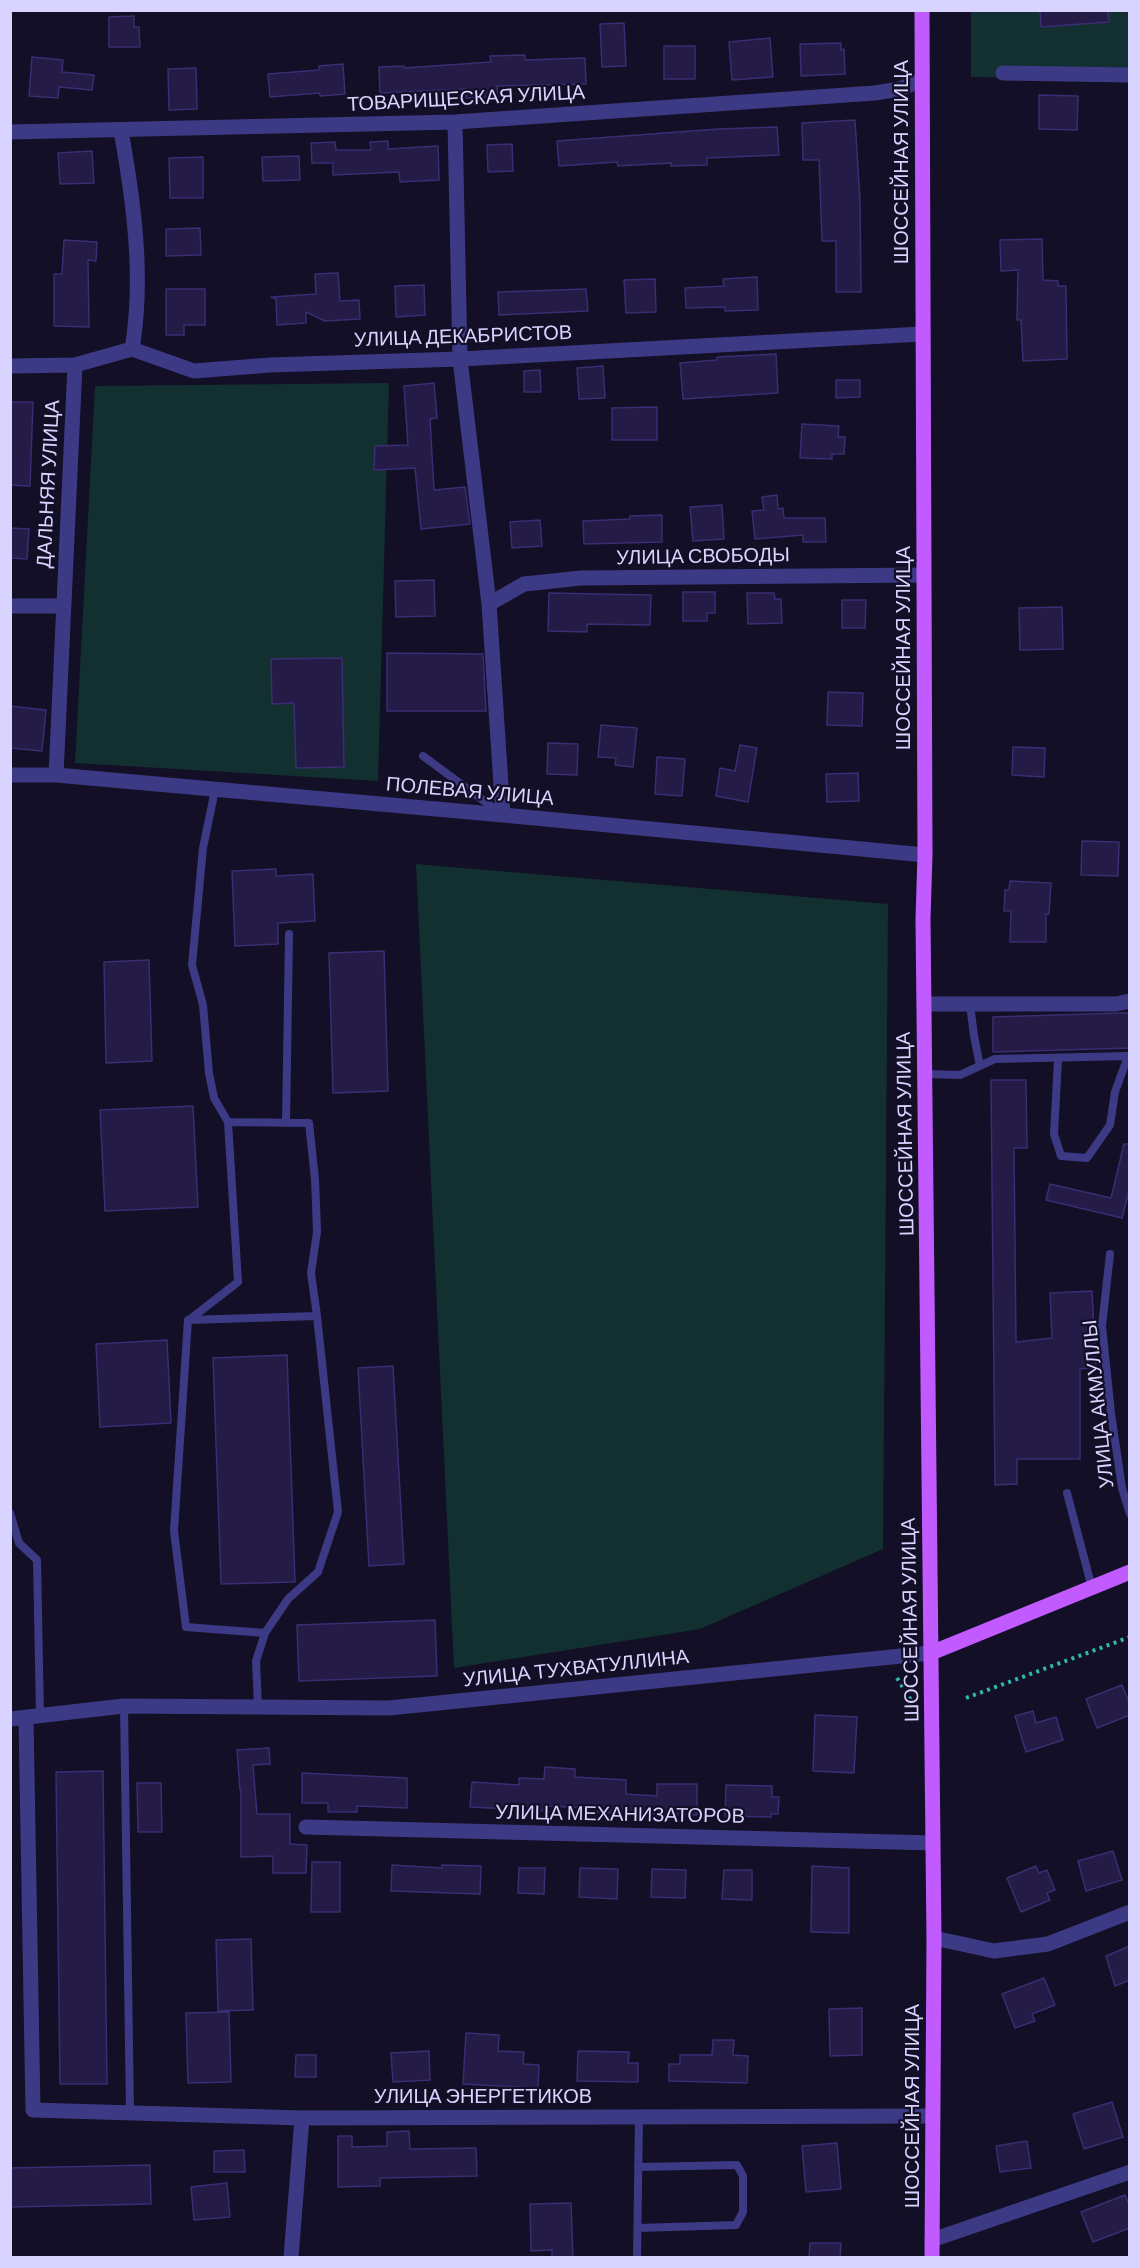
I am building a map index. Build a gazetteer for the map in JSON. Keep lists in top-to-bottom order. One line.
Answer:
{"streets":{"main road":["ШОССЕЙНАЯ УЛИЦА","УЛИЦА ТУХВАТУЛЛИНА"],"street":["ТОВАРИЩЕСКАЯ УЛИЦА","УЛИЦА ДЕКАБРИСТОВ","ДАЛЬНЯЯ УЛИЦА","УЛИЦА СВОБОДЫ","ПОЛЕВАЯ УЛИЦА","УЛИЦА МЕХАНИЗАТОРОВ","УЛИЦА ЭНЕРГЕТИКОВ"],"lane":["УЛИЦА АКМУЛЛЫ"]},"crossings":[["ТОВАРИЩЕСКАЯ УЛИЦА","ШОССЕЙНАЯ УЛИЦА"],["ШОССЕЙНАЯ УЛИЦА","УЛИЦА ДЕКАБРИСТОВ"],["ШОССЕЙНАЯ УЛИЦА","УЛИЦА СВОБОДЫ"],["ШОССЕЙНАЯ УЛИЦА","ПОЛЕВАЯ УЛИЦА"],["ШОССЕЙНАЯ УЛИЦА","УЛИЦА ТУХВАТУЛЛИНА"],["ШОССЕЙНАЯ УЛИЦА","УЛИЦА МЕХАНИЗАТОРОВ"],["ШОССЕЙНАЯ УЛИЦА","УЛИЦА ЭНЕРГЕТИКОВ"],["ДАЛЬНЯЯ УЛИЦА","ПОЛЕВАЯ УЛИЦА"],["УЛИЦА ТУХВАТУЛЛИНА","УЛИЦА ЭНЕРГЕТИКОВ"]]}
